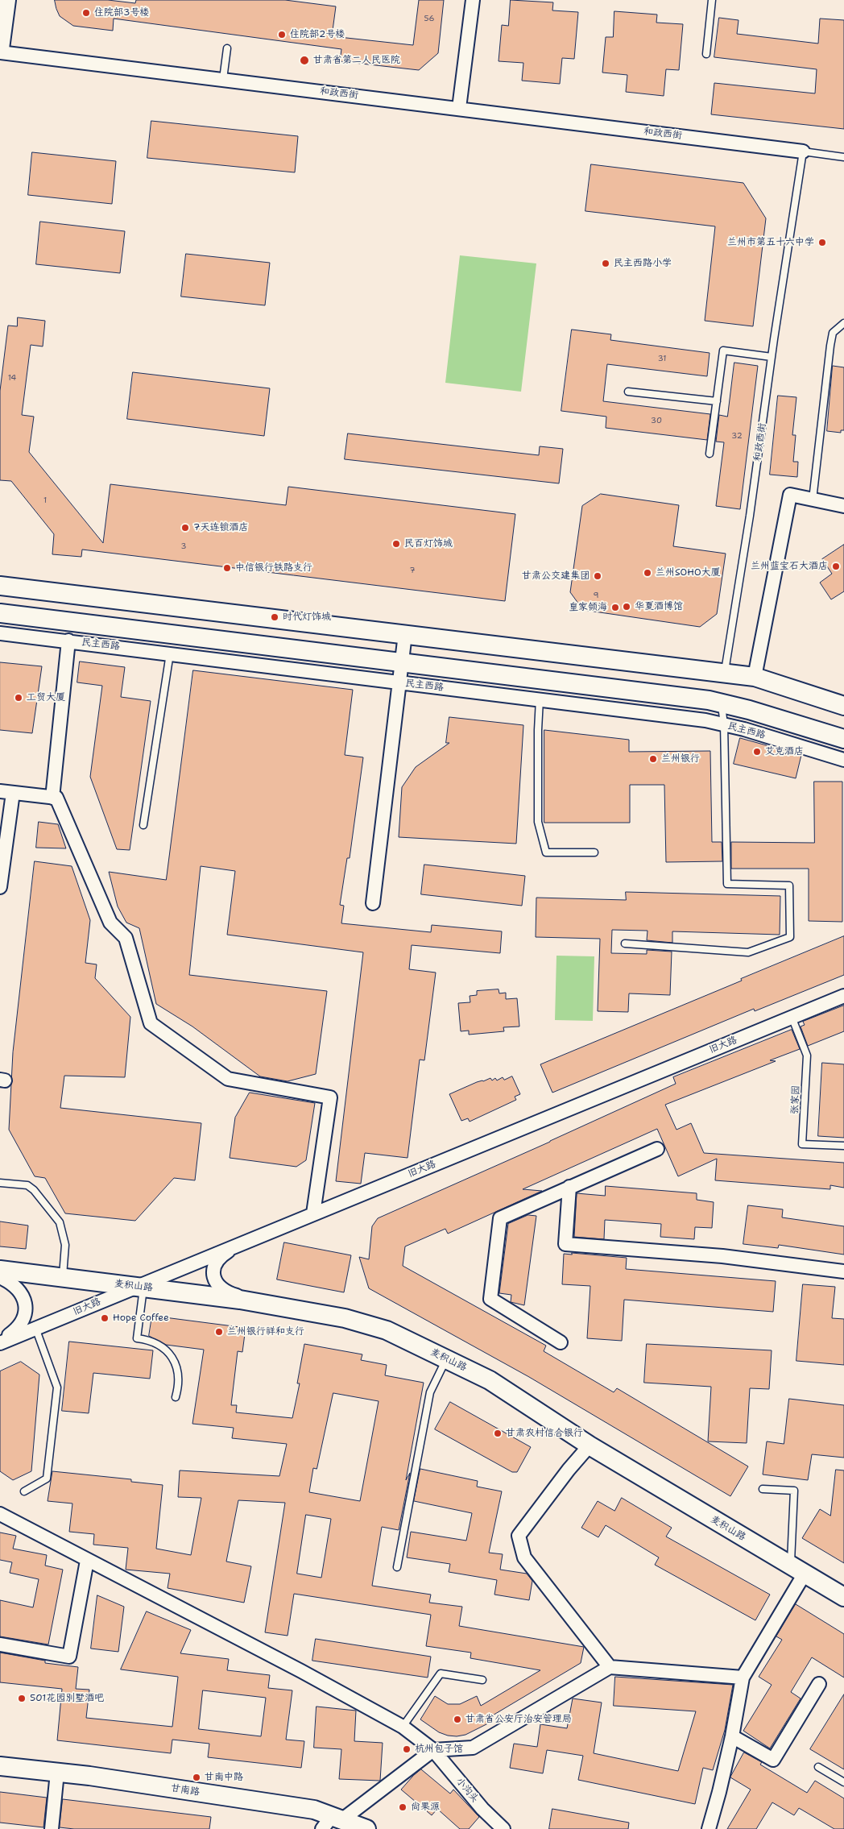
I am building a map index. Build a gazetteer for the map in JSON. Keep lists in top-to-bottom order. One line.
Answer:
{"streets":{"main road":["民主西路","麦积山路","甘南路"],"street":["和政西街","旧大路","小沟头"],"lane":["张家园"]},"crossings":[["旧大路","张家园"],["旧大路","麦积山路"]],"places":["住院部3号楼","住院部2号楼","甘肃省第二人民医院","兰州市第五十六中学","民主西路小学","7天连锁酒店","民百灯饰城","兰州蓝宝石大酒店","中信银行铁路支行","兰州SOHO大厦","甘肃公交建集团","华夏酒博馆","皇家领海","时代灯饰城","工贸大厦","艾克酒店","兰州银行","Hope Coffee","兰州银行祥和支行","甘肃农村信合银行","501花园别墅酒吧","甘肃省公安厅治安管理局","杭州包子馆","甘南中路","尚果源"],"house_numbers":["56","31","14","30","32","1","3","7","9"]}
